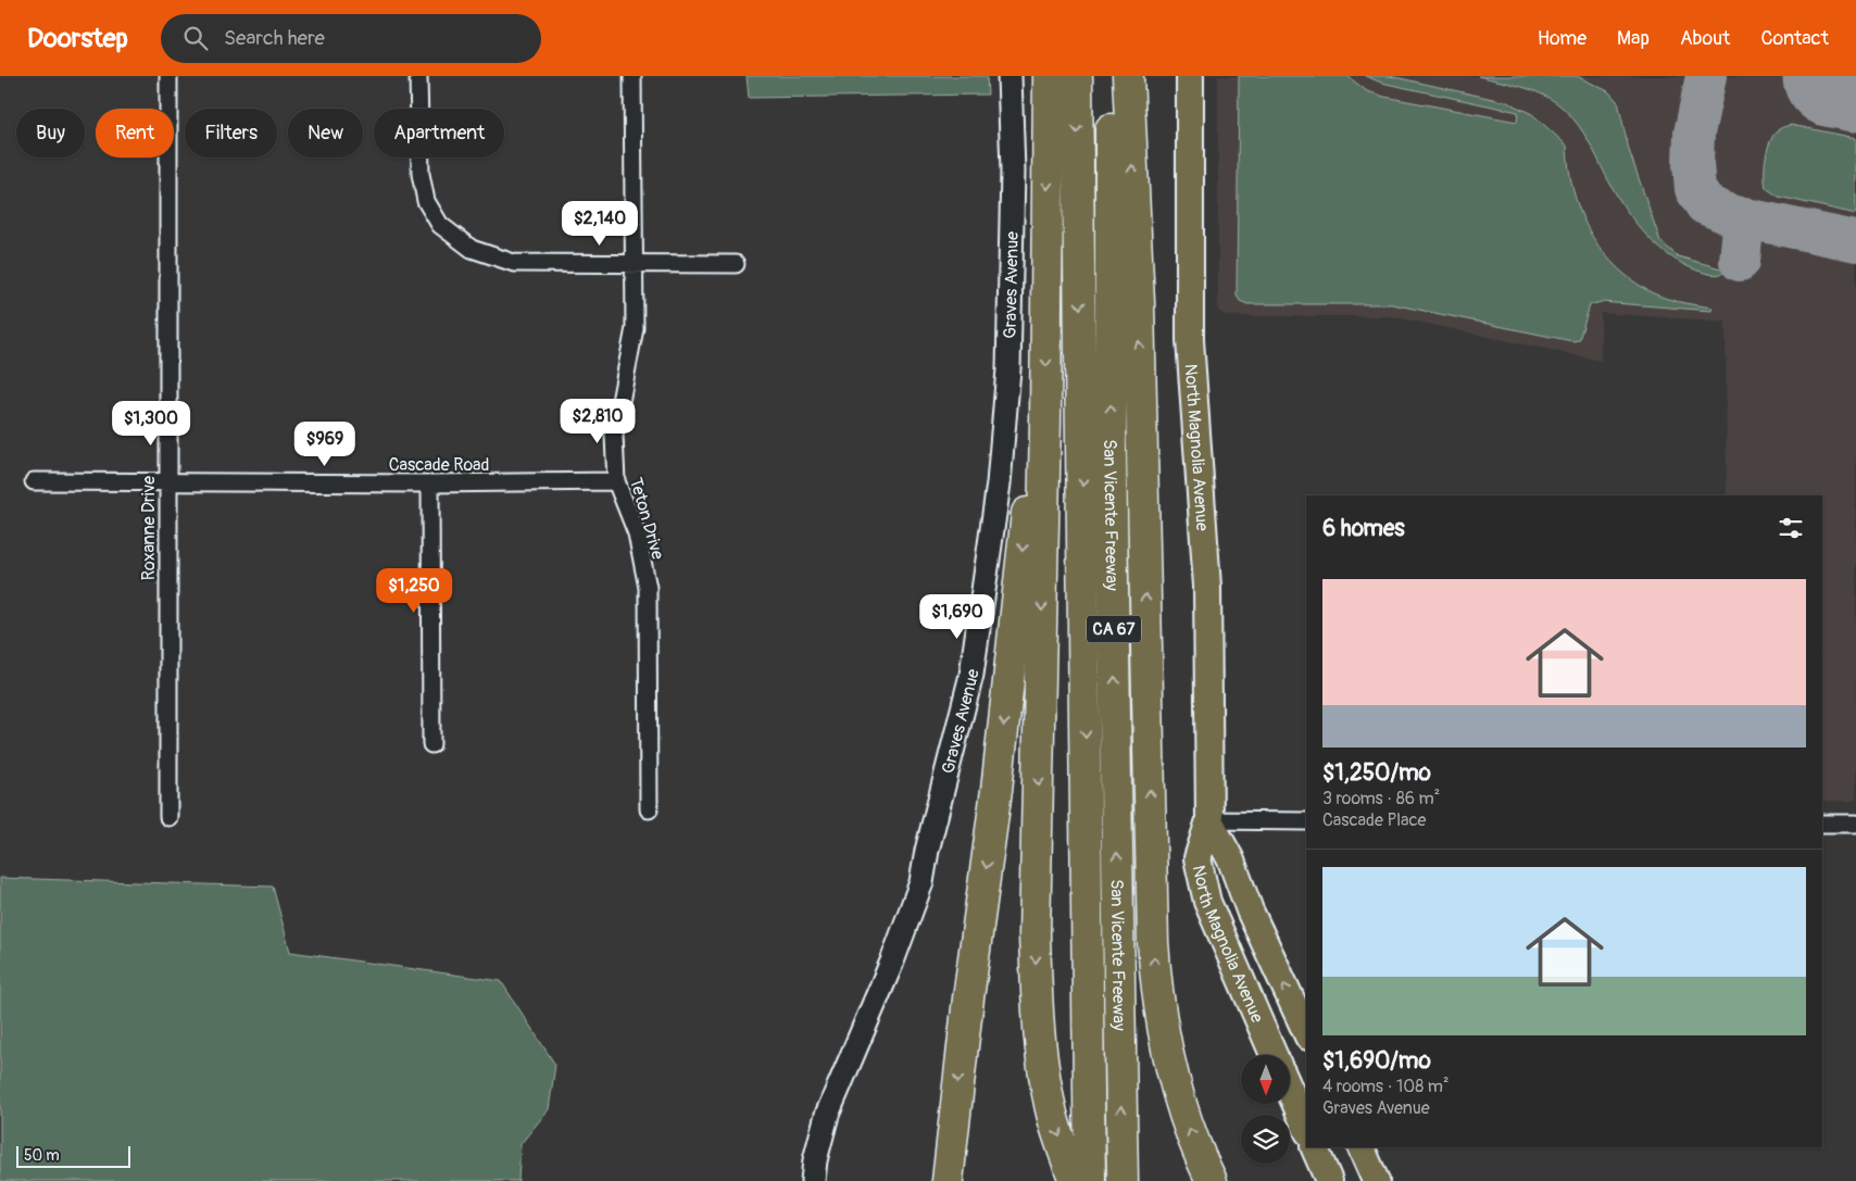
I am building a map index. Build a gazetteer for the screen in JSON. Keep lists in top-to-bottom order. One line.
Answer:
{"streets":{"highway":["San Vicente Freeway","CA 67"],"main road":["Graves Avenue","North Magnolia Avenue"],"street":["Cascade Road","Teton Drive","Roxanne Drive"]},"crossings":[["Cascade Road","Teton Drive"],["Cascade Road","Roxanne Drive"]],"scale_bar":"50 m","north":"bottom","page":{"header":"Doorstep","search":"Search here","nav":["Home","Map","About","Contact"],"chip":["Buy","Rent","Filters","New","Apartment"],"price":["$2,140","$2,810","$1,300","$969","$1,250","$1,690"],"heading":"6 homes","list":[{"name":"$1,250/mo","note":"3 rooms · 86 m² · Cascade Place"},{"name":"$1,690/mo","note":"4 rooms · 108 m² · Graves Avenue"}],"scale":"50 m"}}
